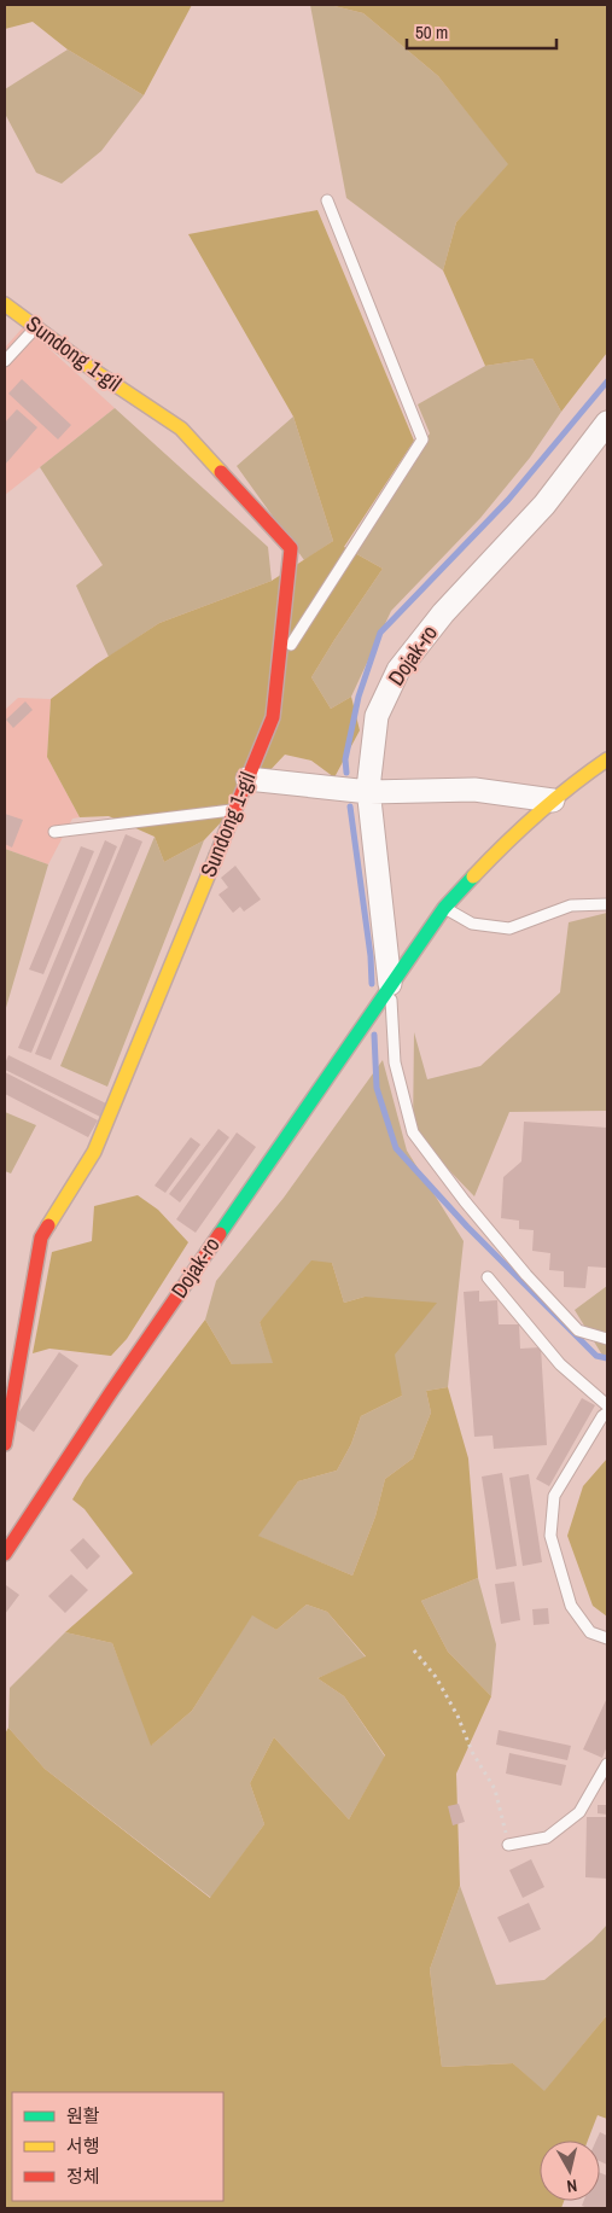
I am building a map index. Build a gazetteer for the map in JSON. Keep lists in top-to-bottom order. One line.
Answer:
{"streets":{"street":["Sundong 1-gil","Dojak-ro"]},"legend":["원활","서행","정체"],"scale_bar":"50 m","north":"bottom"}
